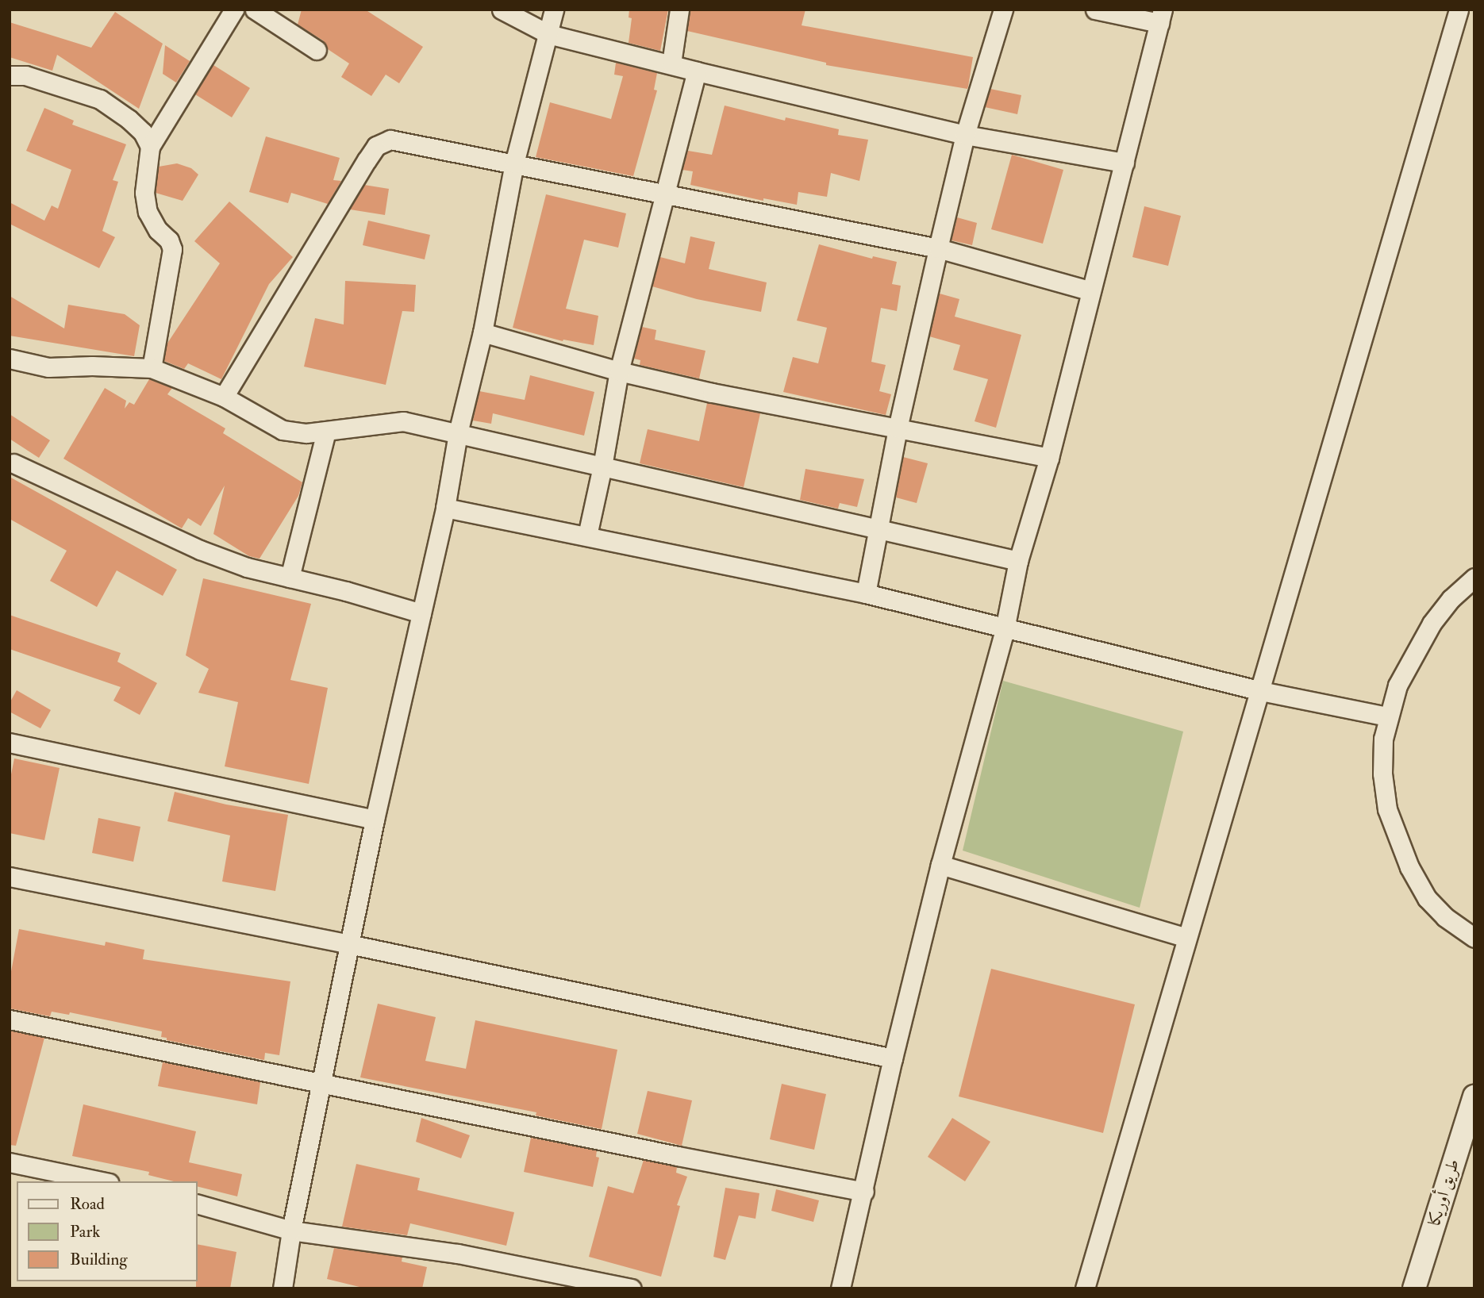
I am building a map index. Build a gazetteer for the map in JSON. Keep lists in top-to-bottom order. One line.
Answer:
{"streets":{"street":["طريق أوريكا"]},"legend":["Road","Park","Building"]}
